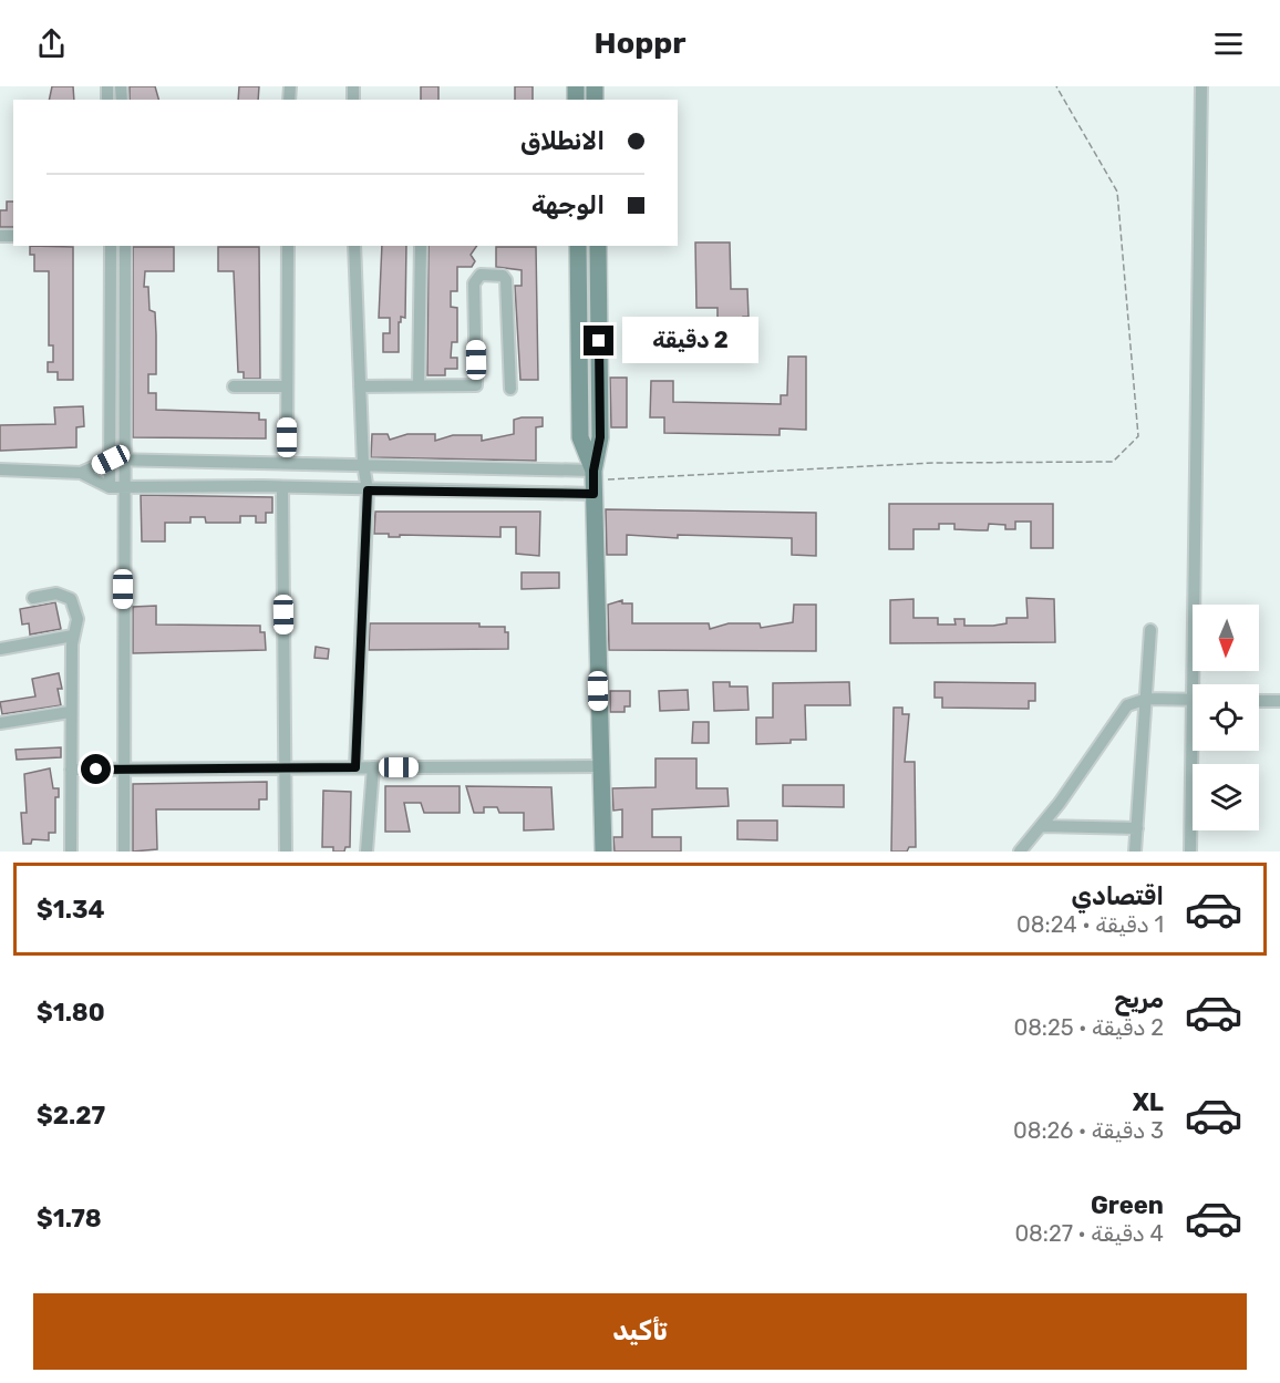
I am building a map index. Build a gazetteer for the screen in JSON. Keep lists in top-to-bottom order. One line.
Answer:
{"north":"bottom","page":{"header":"Hoppr","banner":["الانطلاق","الوجهة"],"bubble":"2 دقيقة","list":[{"name":"اقتصادي","note":"1 دقيقة · 08:24","value":"$1.34"},{"name":"مريح","note":"2 دقيقة · 08:25","value":"$1.80"},{"name":"XL","note":"3 دقيقة · 08:26","value":"$2.27"},{"name":"Green","note":"4 دقيقة · 08:27","value":"$1.78"}],"buttons":"تأكيد"}}
